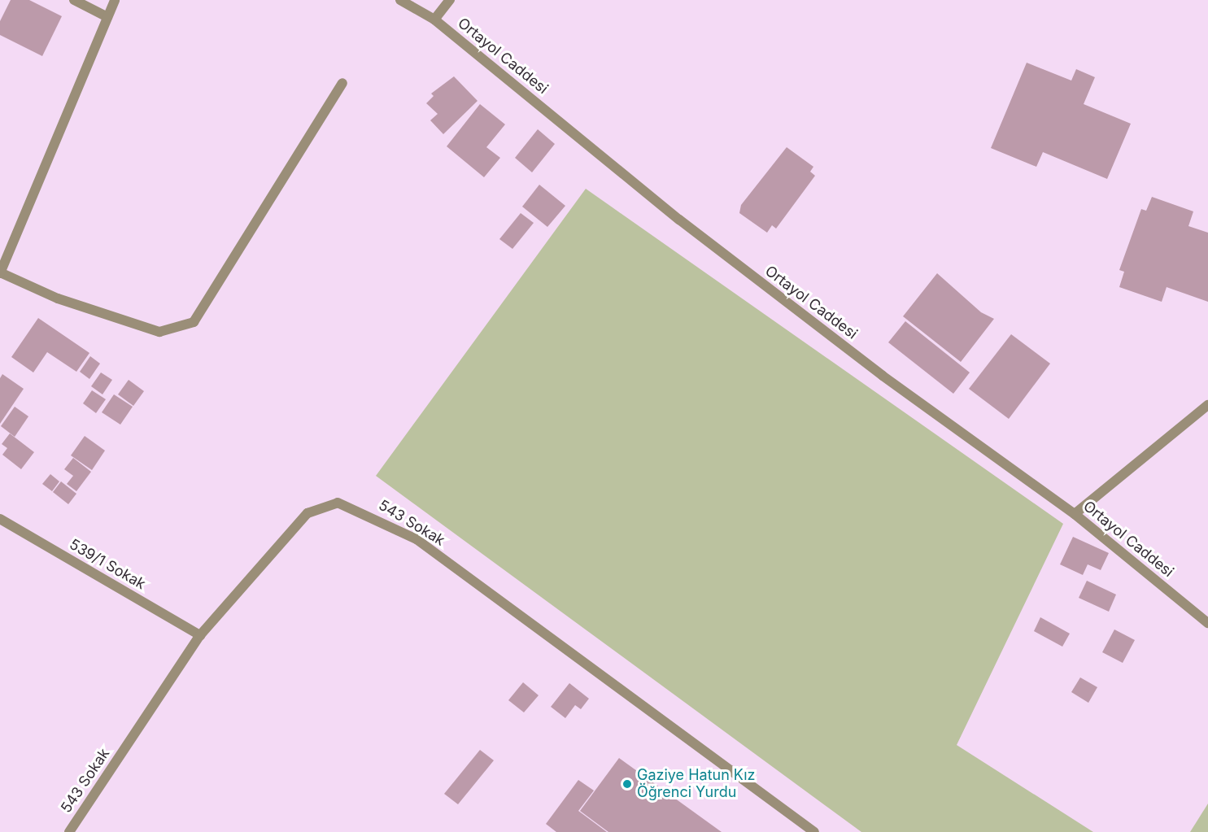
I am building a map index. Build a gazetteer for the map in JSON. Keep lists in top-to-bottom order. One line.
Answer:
{"streets":{"street":["Ortayol Caddesi","543 Sokak","539/1 Sokak"]},"crossings":[["543 Sokak","539/1 Sokak"]],"places":["Gaziye Hatun Kız Öğrenci Yurdu"]}
